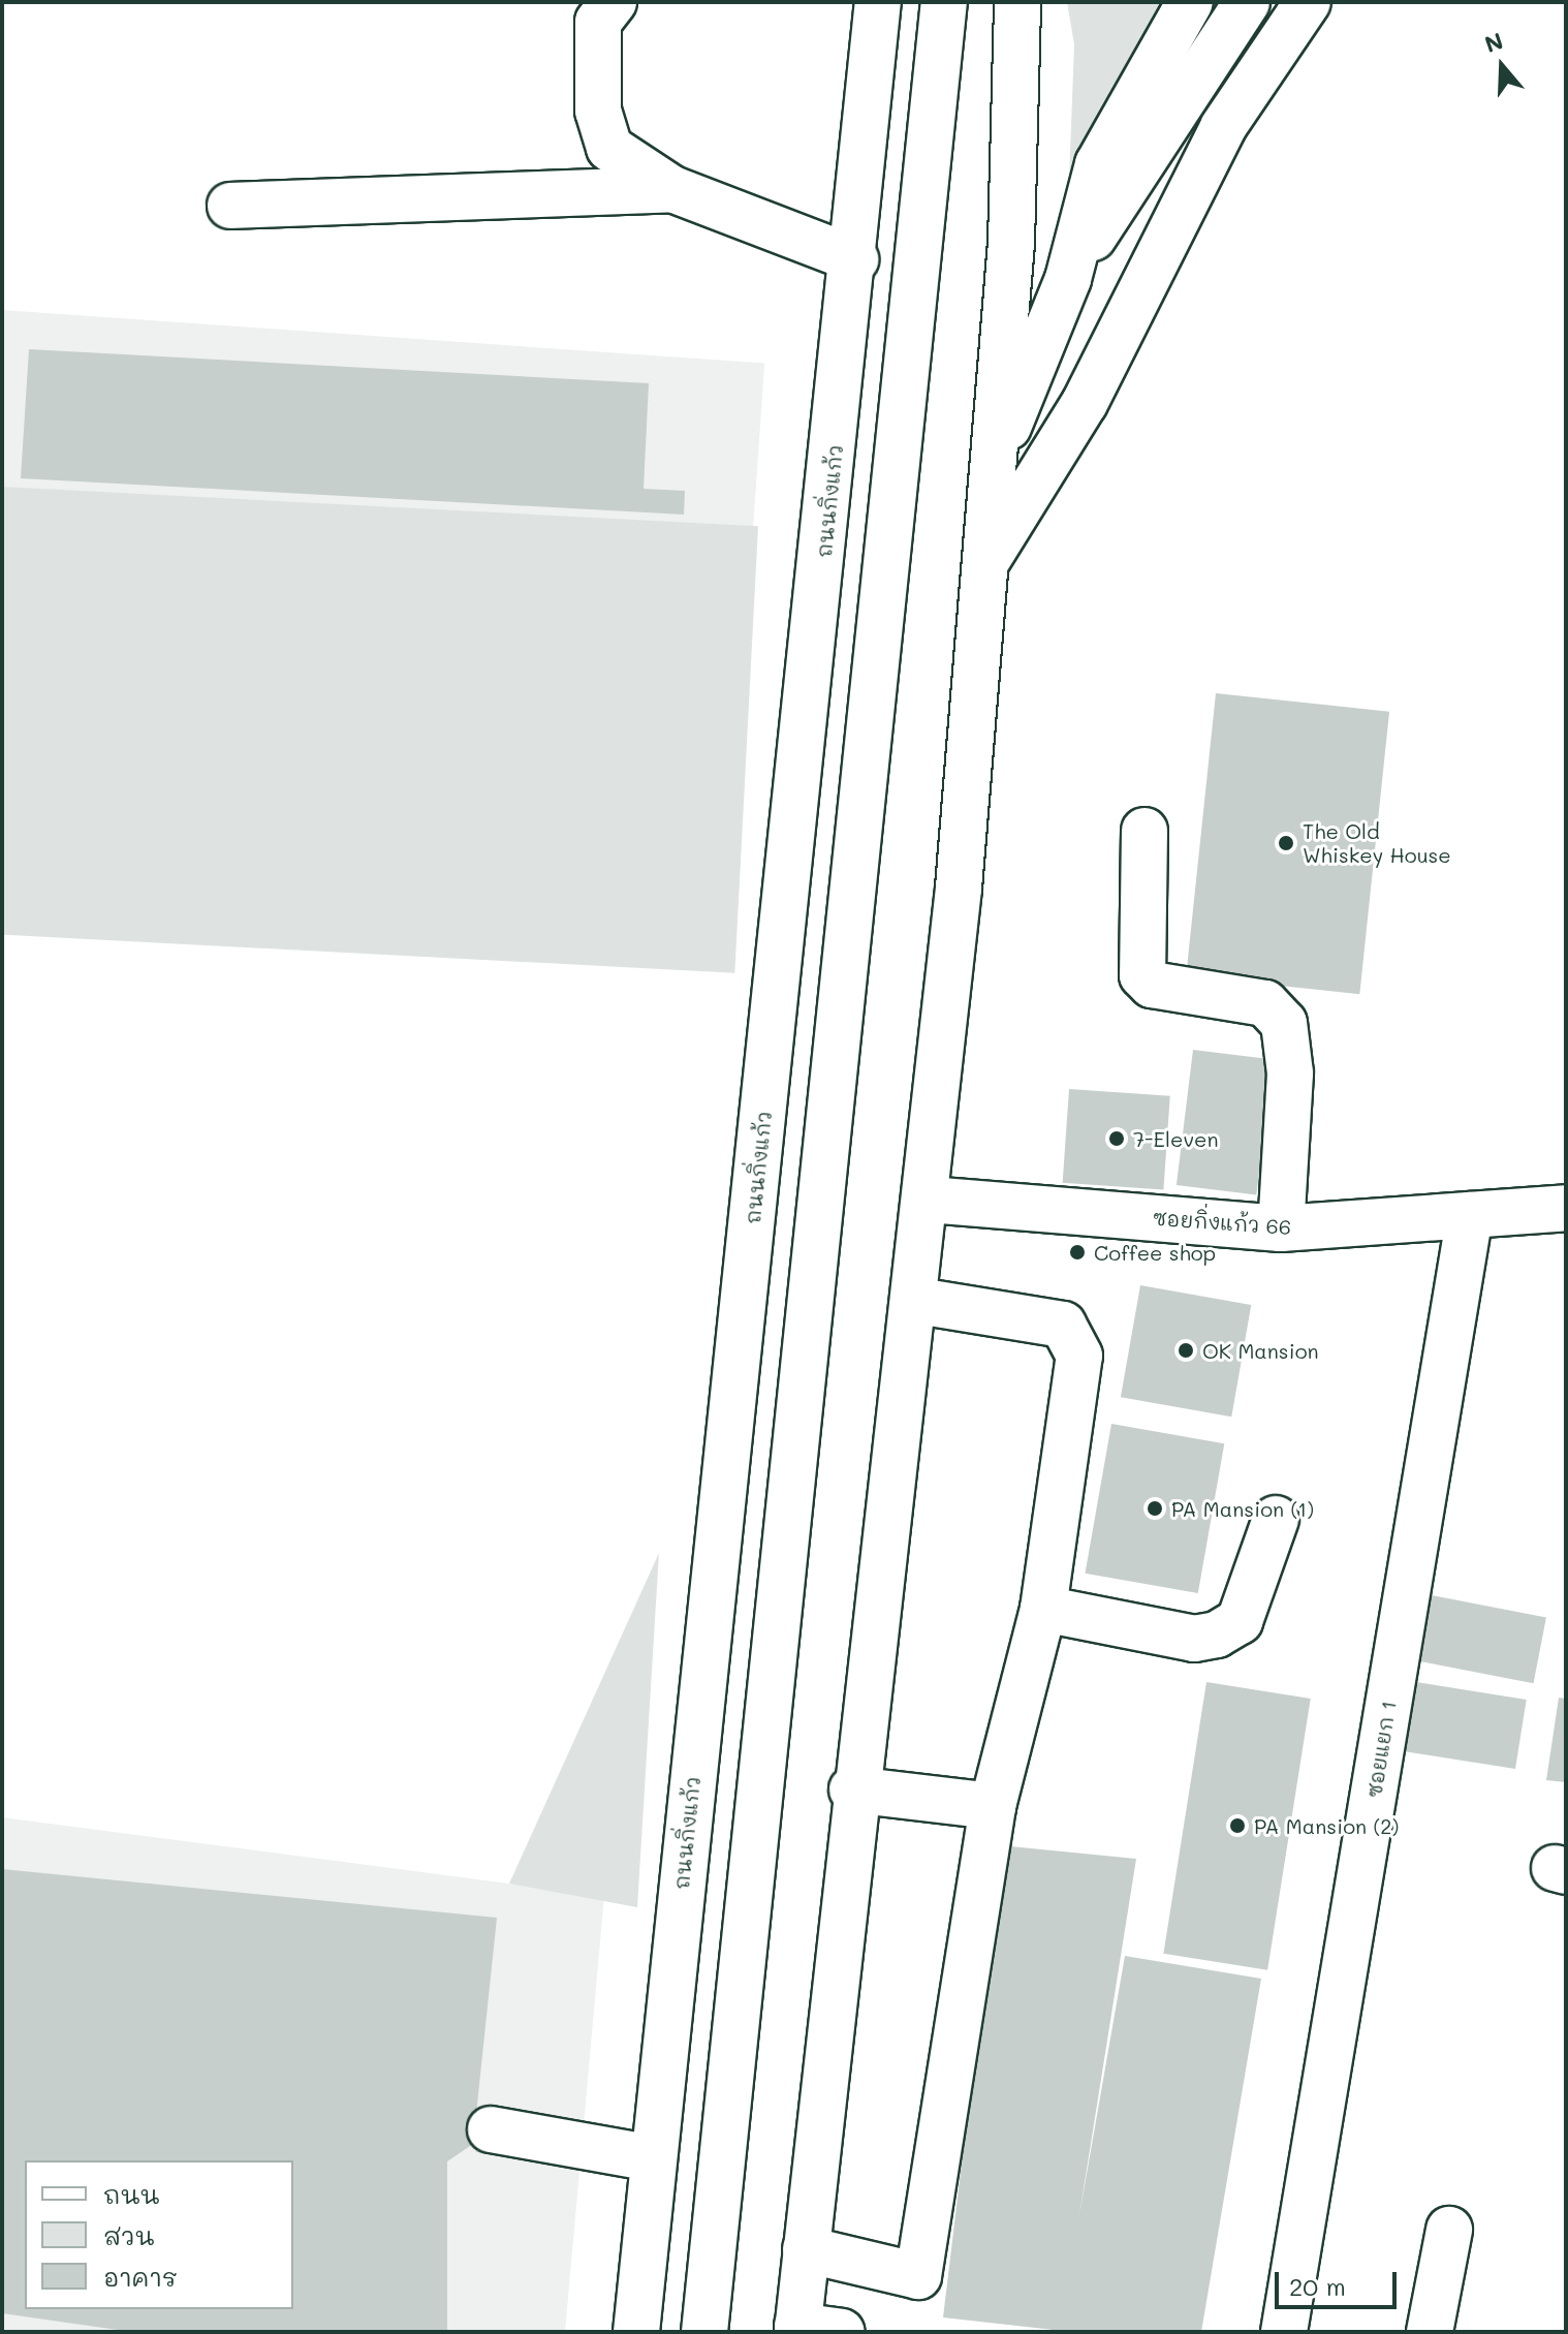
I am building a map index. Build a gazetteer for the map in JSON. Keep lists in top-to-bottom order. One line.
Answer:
{"streets":{"main road":["ถนนกิ่งแก้ว","ซอยกิ่งแก้ว 66","ซอยแยก 1"]},"crossings":[["ซอยกิ่งแก้ว 66","ซอยแยก 1"]],"places":["The Old Whiskey House","7-Eleven","Coffee shop","OK Mansion","PA Mansion (1)","PA Mansion (2)"],"legend":["ถนน","สวน","อาคาร"],"scale_bar":"20 m","north":"top"}
